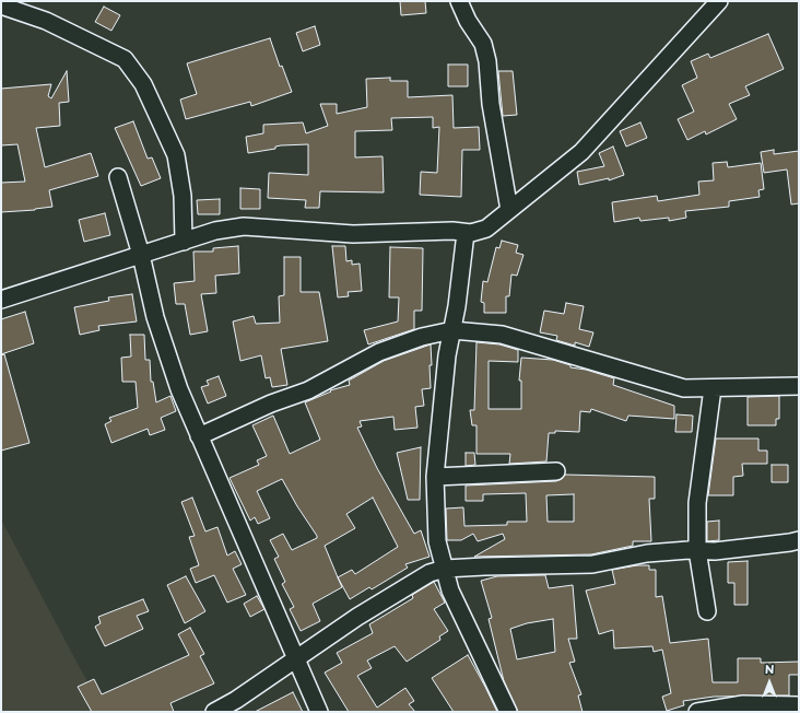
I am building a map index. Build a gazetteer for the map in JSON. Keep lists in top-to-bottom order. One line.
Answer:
{"north":"top"}
